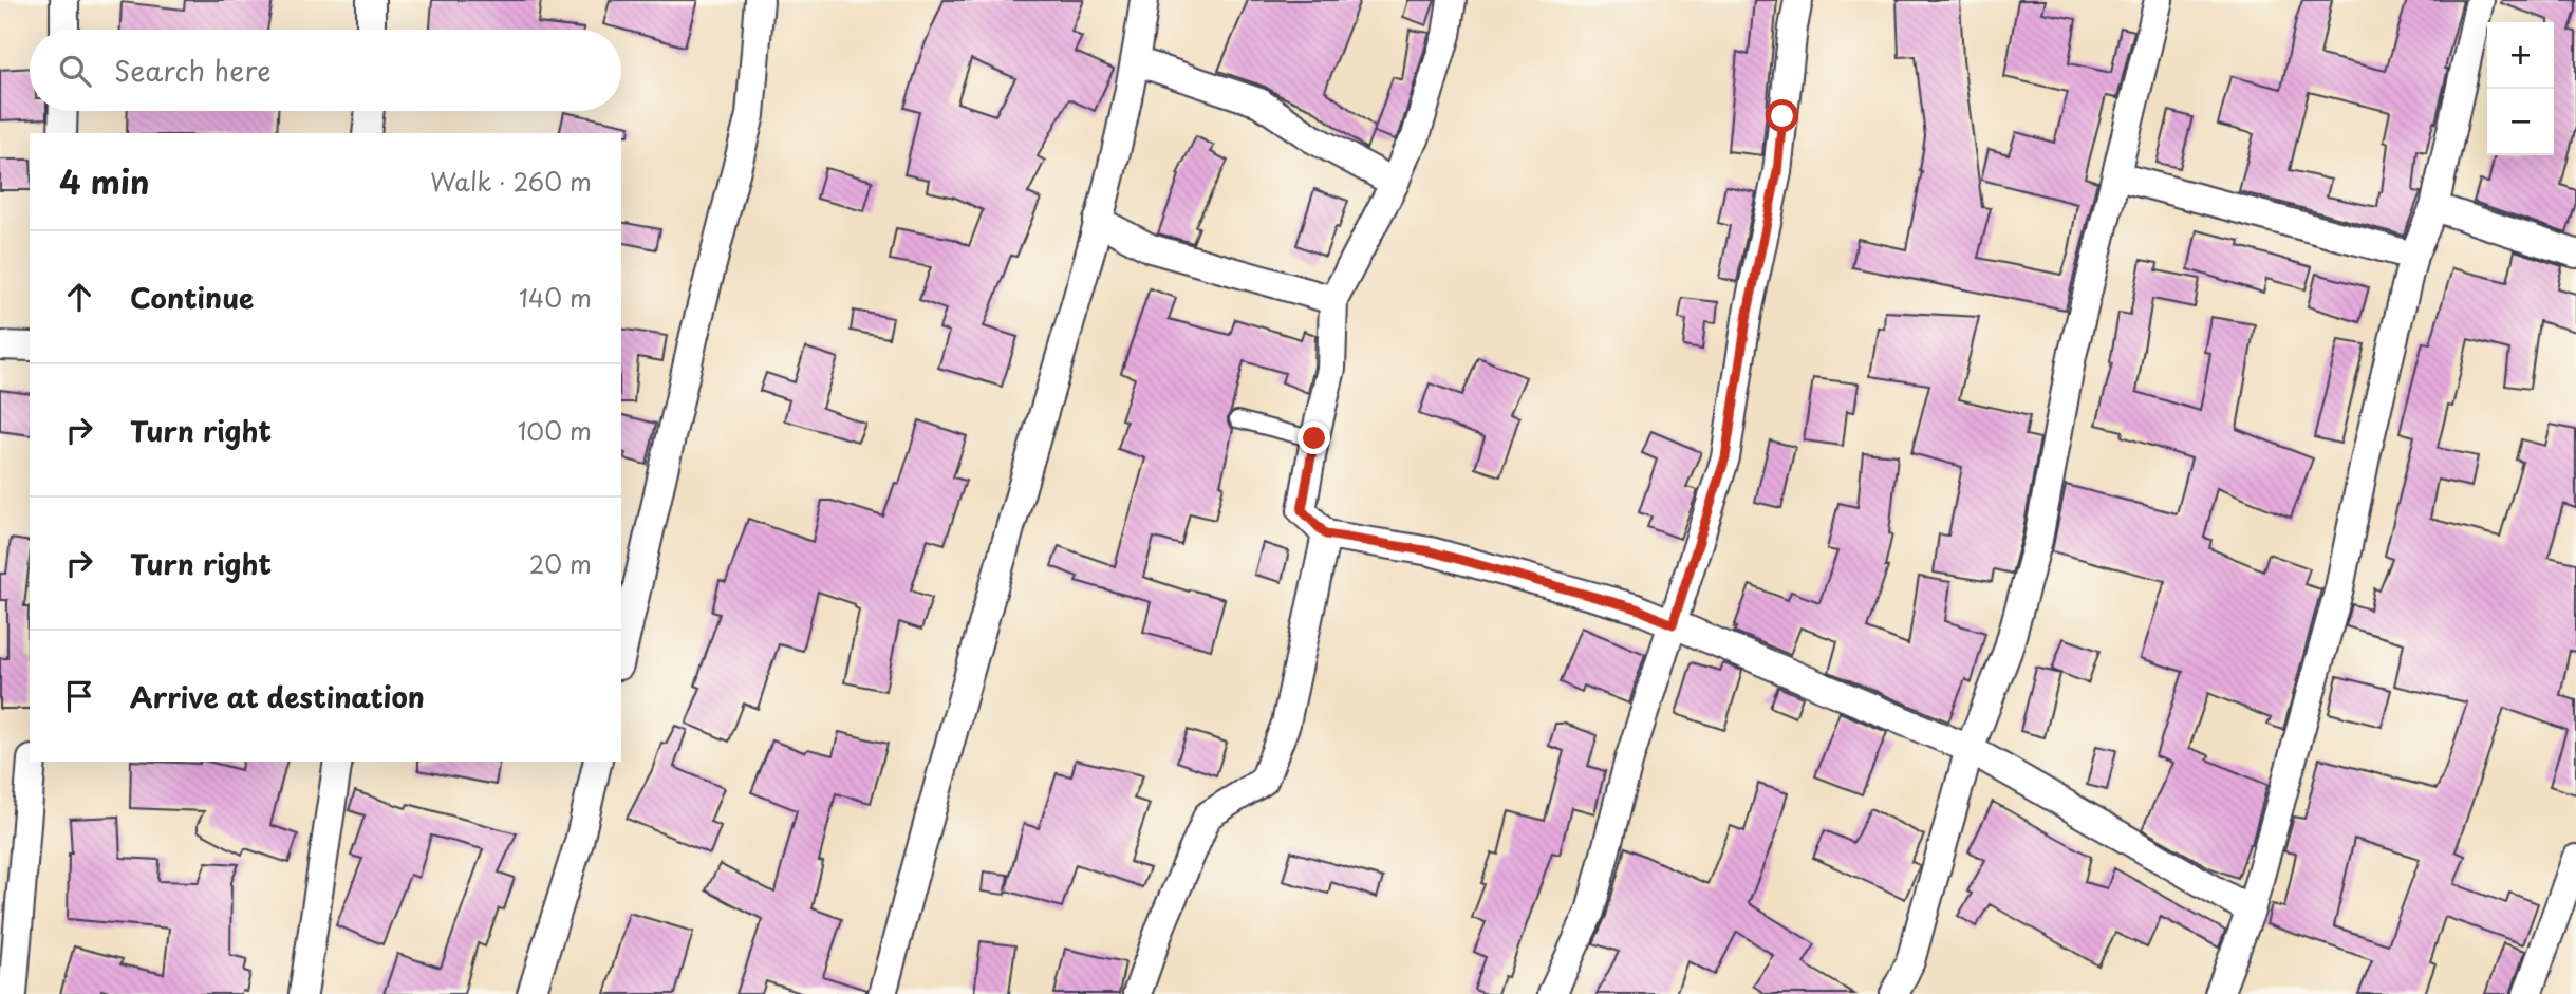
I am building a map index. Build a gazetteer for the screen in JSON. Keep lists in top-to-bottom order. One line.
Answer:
{"page":{"map_buttons":["+","−"],"search":"Search here","heading":["4 min","Walk · 260 m"],"list":[["Continue","140 m"],["Turn right","100 m"],["Turn right","20 m"],"Arrive at destination"]}}
